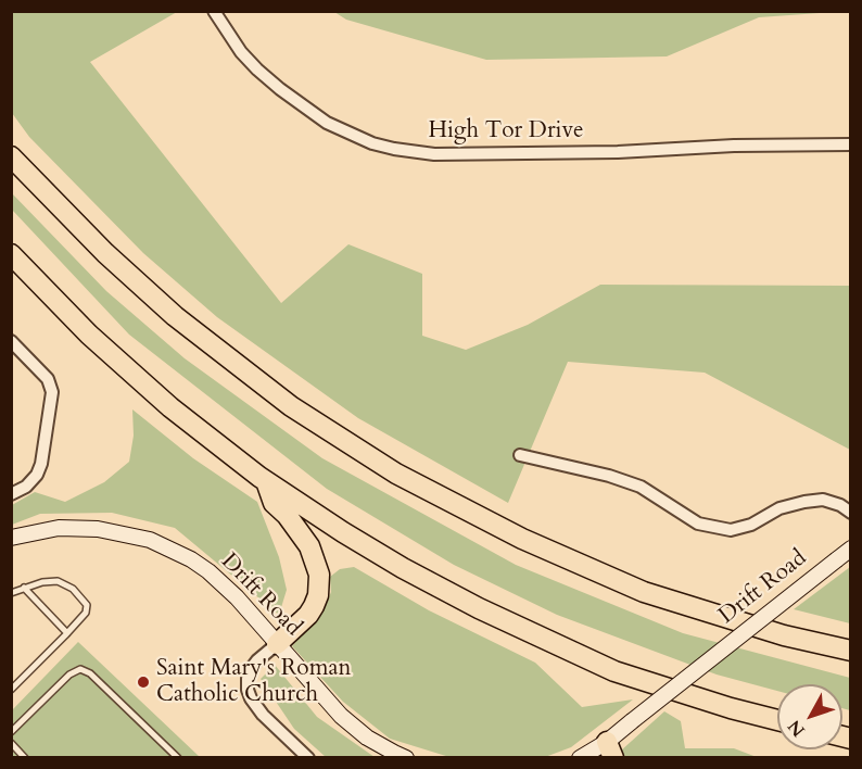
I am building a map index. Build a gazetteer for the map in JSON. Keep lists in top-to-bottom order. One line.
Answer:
{"streets":{"main road":["Drift Road"],"street":["High Tor Drive"]},"places":["Saint Mary's Roman Catholic Church"],"north":"bottom left"}
